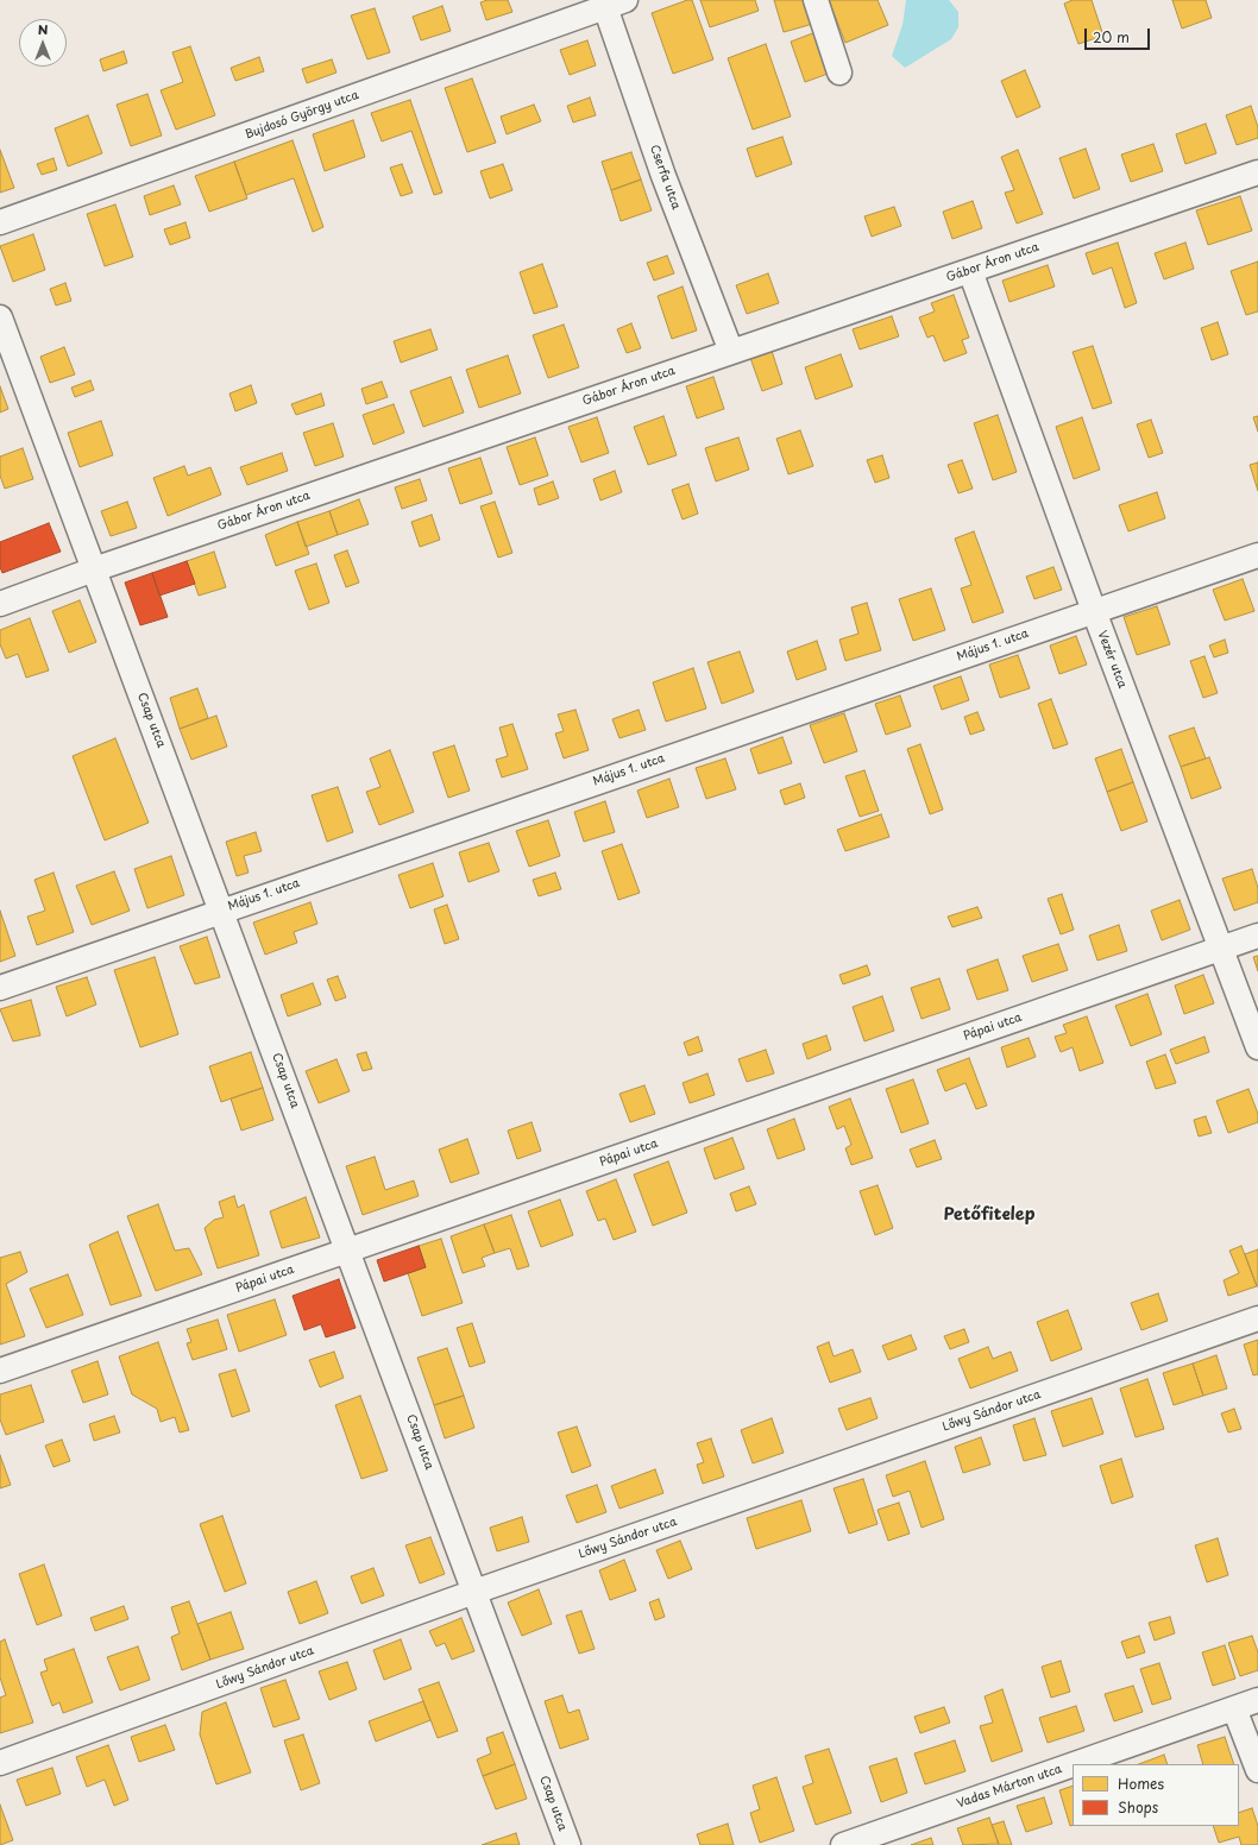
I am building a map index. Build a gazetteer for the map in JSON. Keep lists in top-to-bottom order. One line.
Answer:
{"streets":{"street":["Bujdosó György utca","Cserfa utca","Gábor Áron utca","Május 1. utca","Vezér utca","Csap utca","Pápai utca","Lőwy Sándor utca","Vadas Márton utca"]},"crossings":[["Bujdosó György utca","Cserfa utca"],["Cserfa utca","Gábor Áron utca"],["Gábor Áron utca","Vezér utca"],["Gábor Áron utca","Csap utca"],["Május 1. utca","Vezér utca"],["Május 1. utca","Csap utca"],["Vezér utca","Pápai utca"],["Csap utca","Pápai utca"],["Csap utca","Lőwy Sándor utca"]],"districts":["Petőfitelep"],"legend":["Homes","Shops"],"scale_bar":"20 m","north":"top"}
